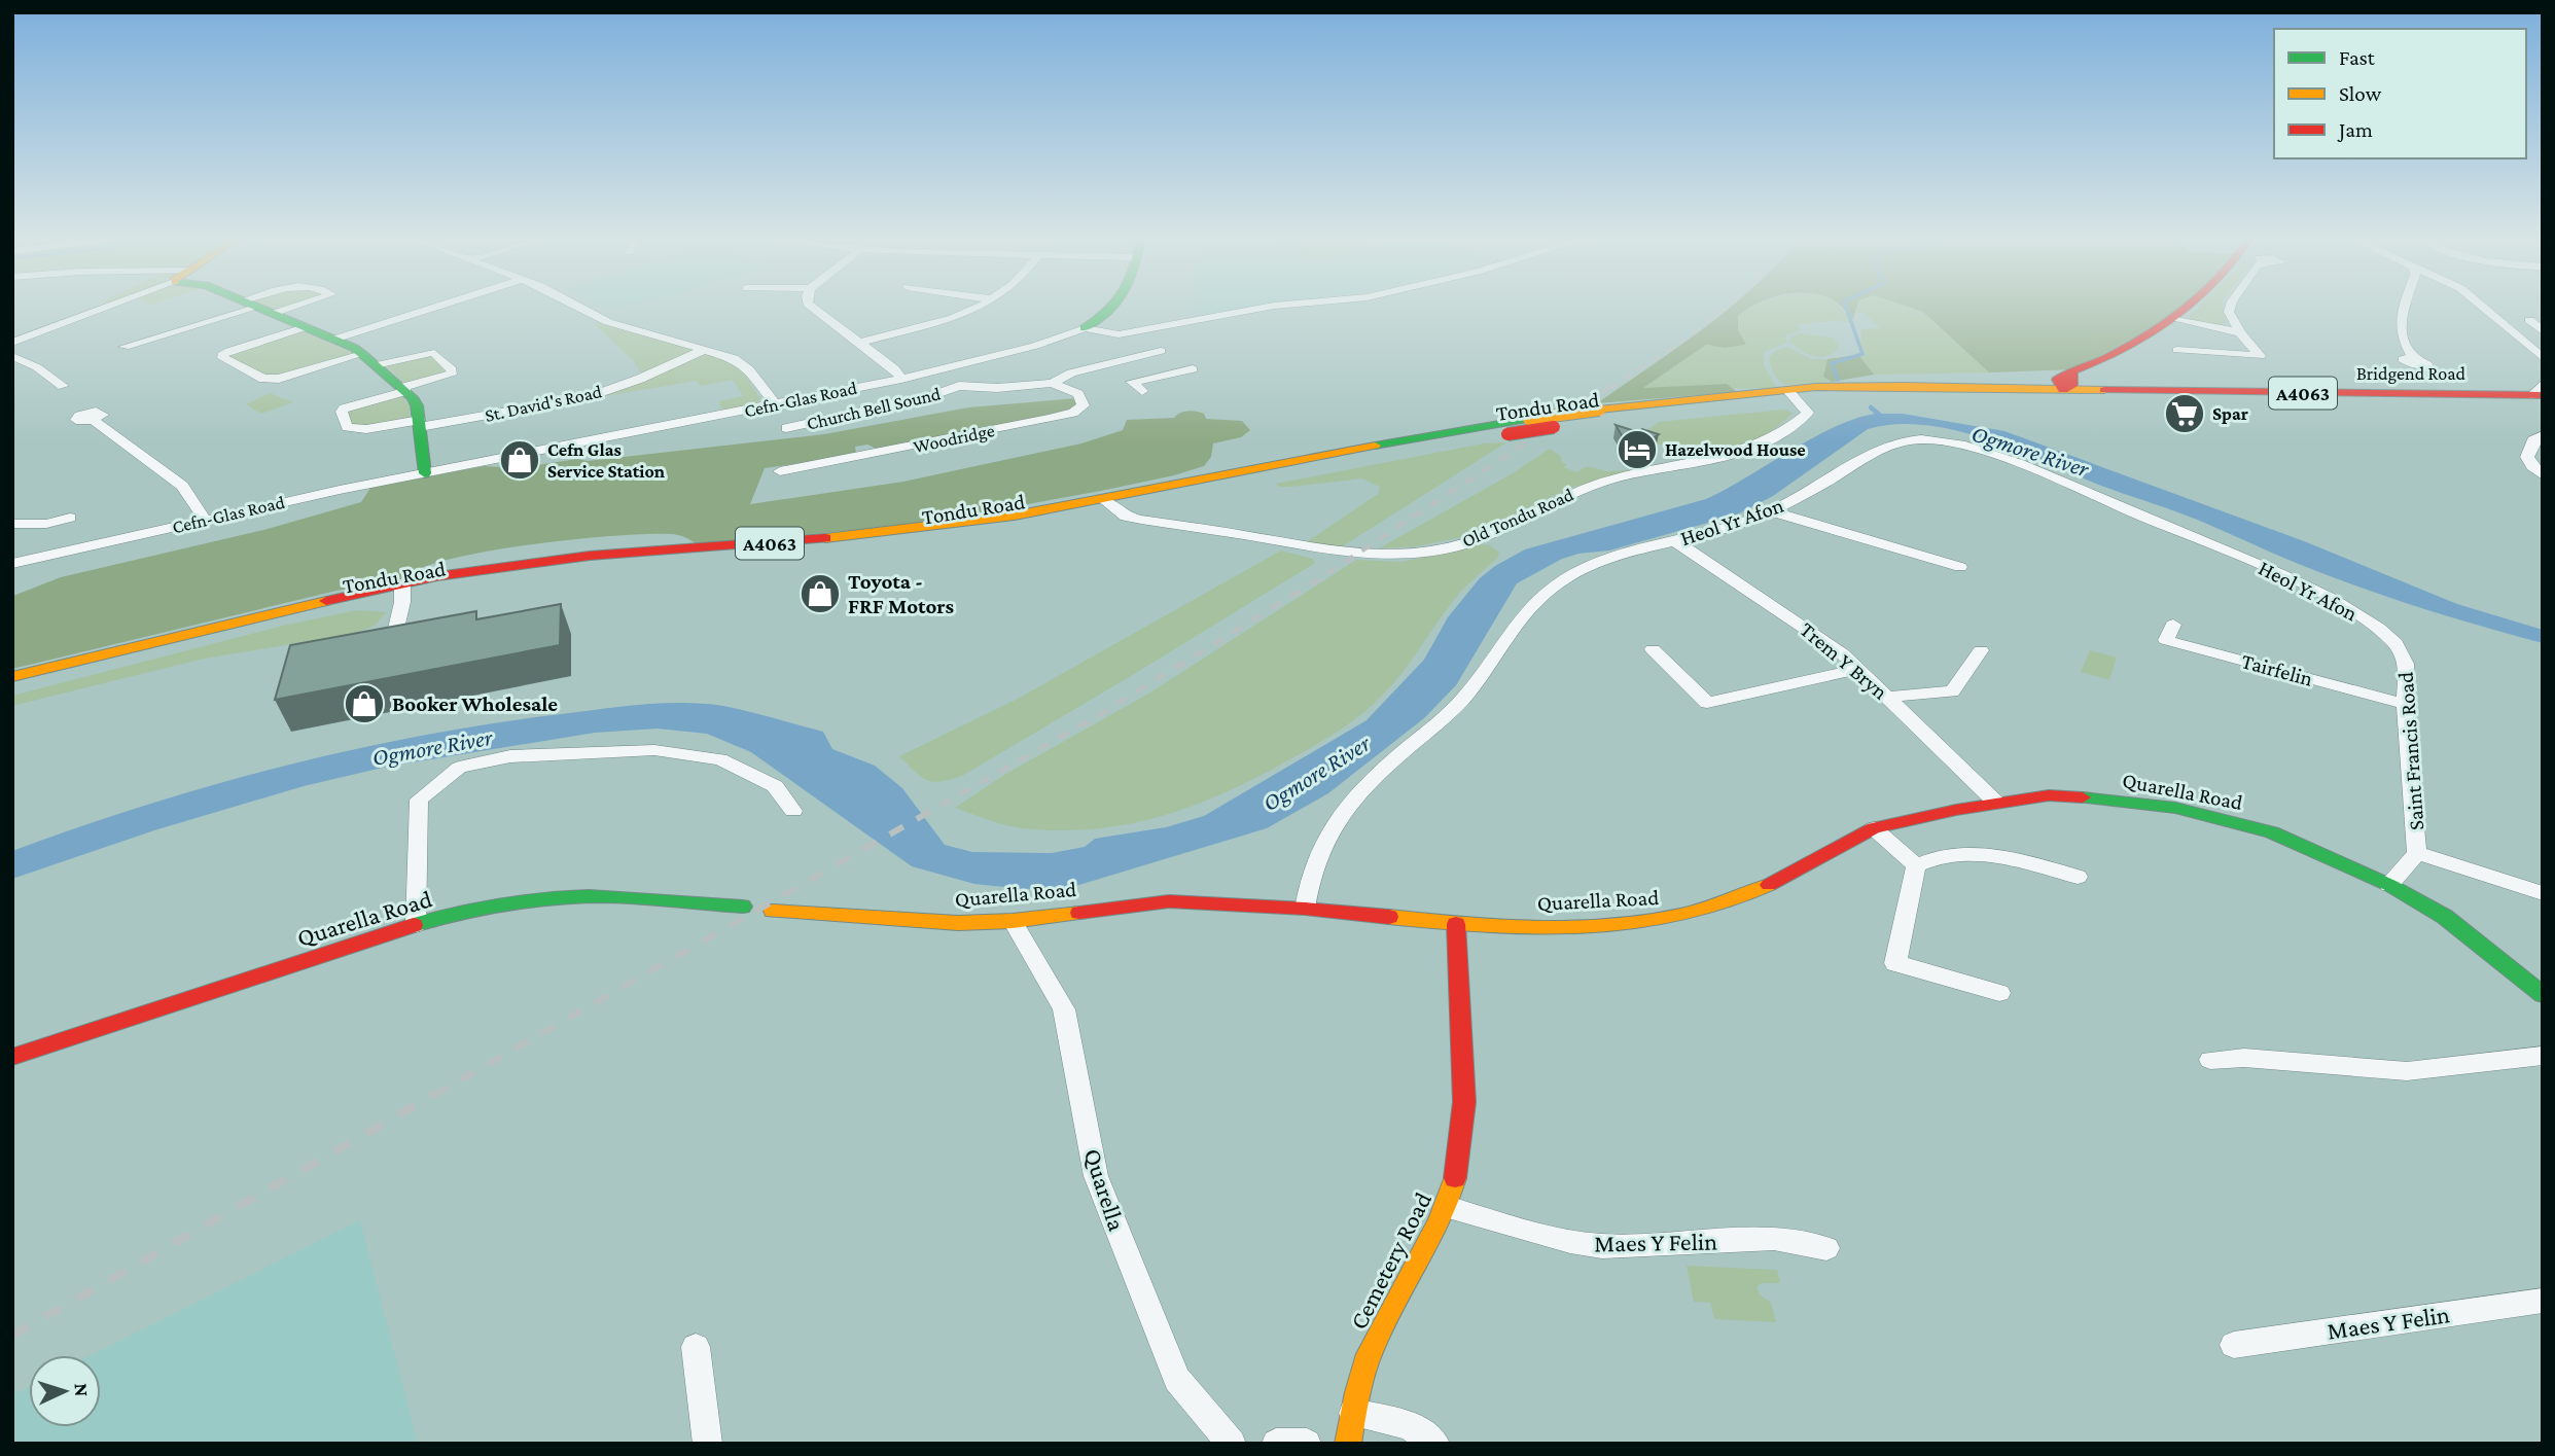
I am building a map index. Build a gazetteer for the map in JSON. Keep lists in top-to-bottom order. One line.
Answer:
{"streets":{"street":["Bridgend Road","A4063","Cefn-Glas Road","St. David's Road","Tondu Road","Church Bell Sound","Woodridge","Old Tondu Road","Heol Yr Afon","Trem Y Bryn","Tairfelin","Saint Francis Road","Quarella Road","Quarella","Maes Y Felin","Cemetery Road"]},"crossings":[["Bridgend Road","Tondu Road"],["Cefn-Glas Road","Church Bell Sound"],["Tondu Road","Old Tondu Road"],["Heol Yr Afon","Trem Y Bryn"],["Heol Yr Afon","Saint Francis Road"],["Heol Yr Afon","Quarella Road"],["Trem Y Bryn","Quarella Road"],["Tairfelin","Saint Francis Road"],["Saint Francis Road","Quarella Road"],["Quarella Road","Quarella"],["Quarella Road","Cemetery Road"],["Maes Y Felin","Cemetery Road"]],"water":["Ogmore River"],"places":{"supermarket":["Spar"],"hotel":["Hazelwood House"],"shop":["Cefn Glas Service Station","Toyota - FRF Motors","Booker Wholesale"]},"legend":["Fast","Slow","Jam"],"north":"right"}
